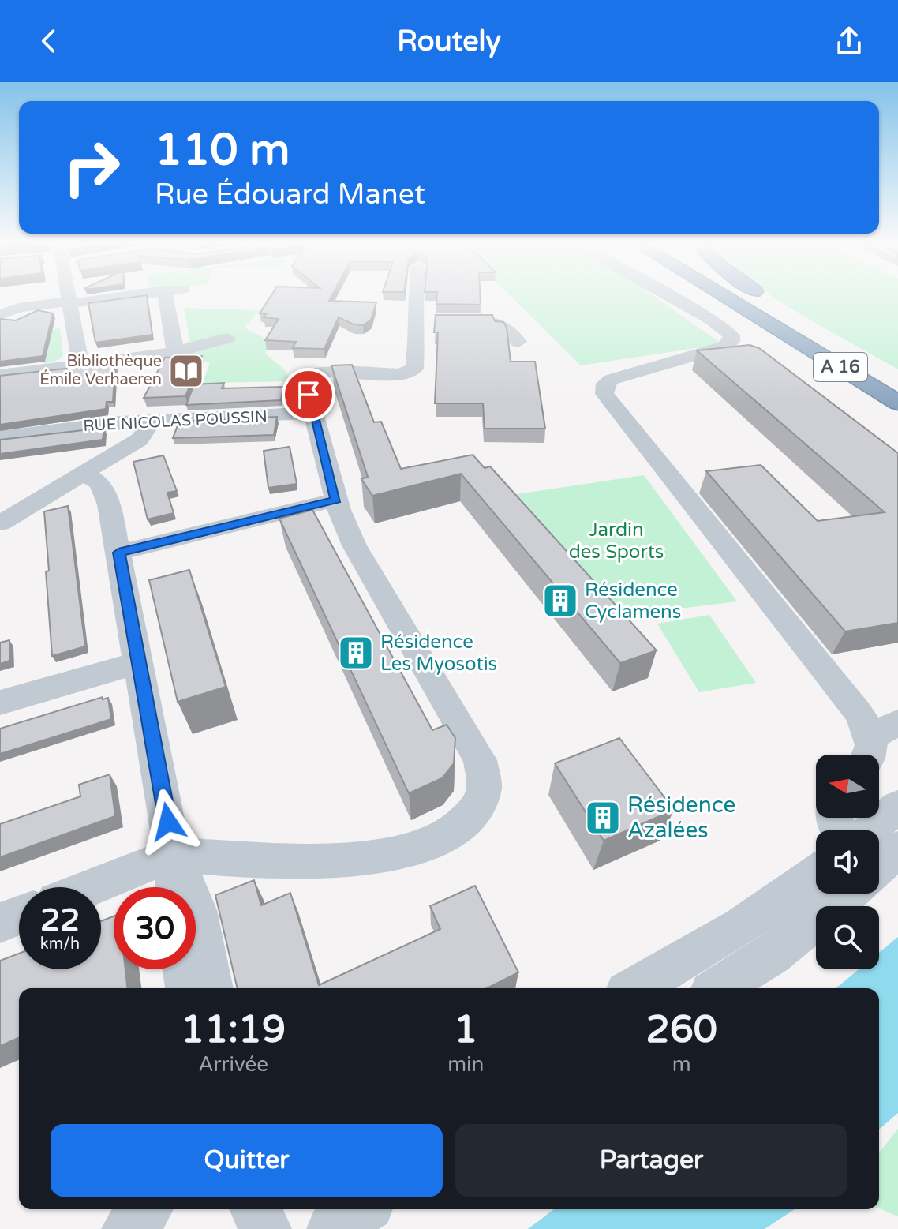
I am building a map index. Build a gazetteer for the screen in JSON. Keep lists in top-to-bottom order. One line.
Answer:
{"streets":{"highway":["A 16"],"street":["RUE NICOLAS POUSSIN"]},"parks":["Jardin des Sports"],"places":{"library":["Bibliothèque Émile Verhaeren"],"building":["Résidence Cyclamens","Résidence Les Myosotis","Résidence Azalées"]},"north":"left","page":{"header":"Routely","turn":["110 m","Rue Édouard Manet"],"speed":"22 km/h","limit":"30","eta":["11:19","Arrivée","1","min","260","m"],"buttons":["Quitter","Partager"]}}
